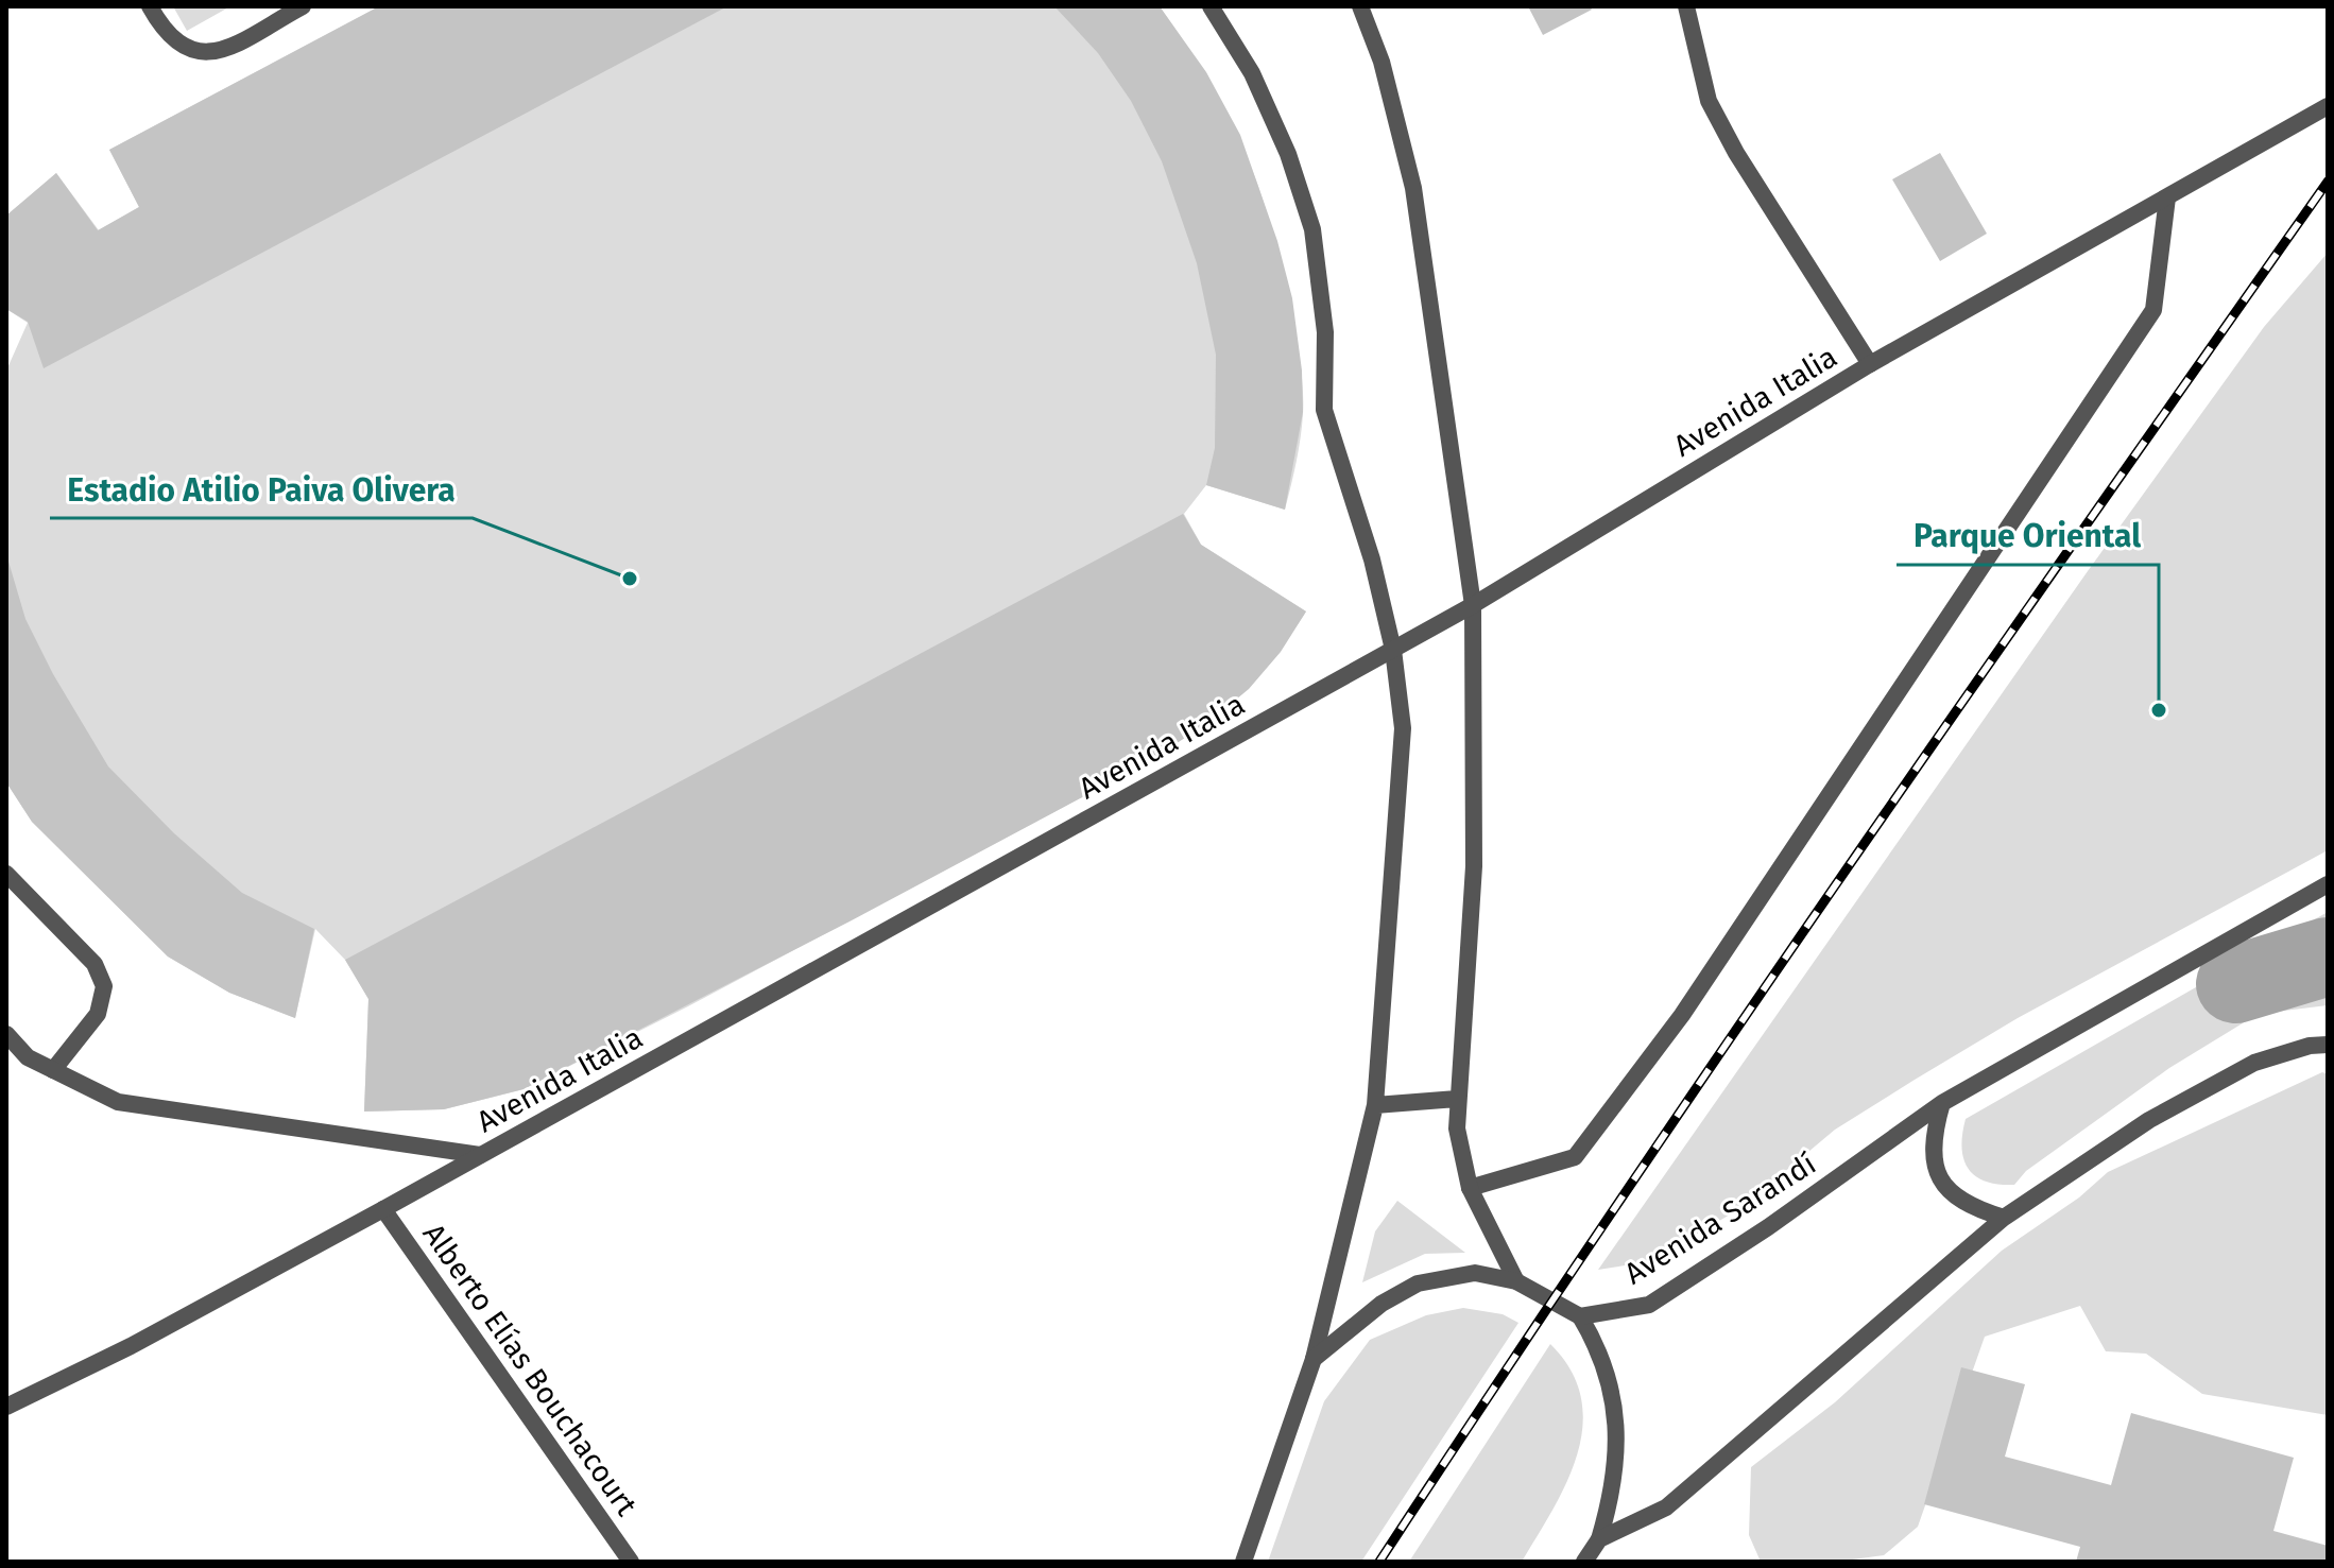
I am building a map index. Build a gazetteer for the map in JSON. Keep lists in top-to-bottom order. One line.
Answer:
{"streets":{"street":["Avenida Italia","Avenida Sarandí","Alberto Elías Bouchacourt"]},"crossings":[["Avenida Italia","Alberto Elías Bouchacourt"]],"places":["Estadio Atilio Paiva Olivera","Parque Oriental"]}
